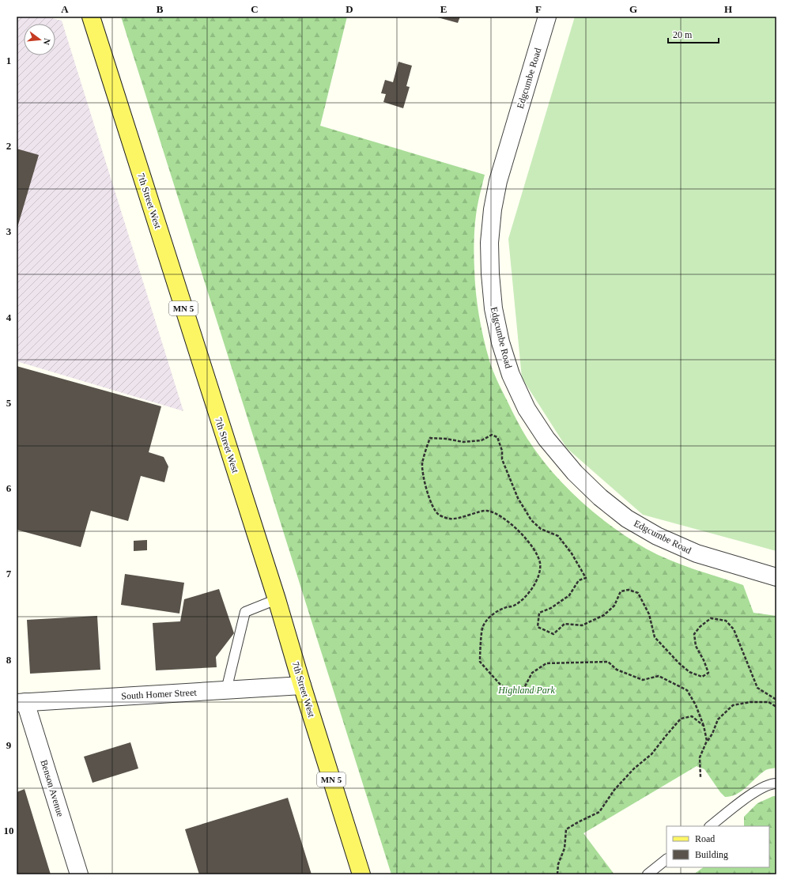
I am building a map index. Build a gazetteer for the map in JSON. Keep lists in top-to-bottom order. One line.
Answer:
{"streets":{"main road":["7th Street West","MN 5"],"street":["Edgcumbe Road","South Homer Street","Benson Avenue"]},"crossings":[["7th Street West","South Homer Street"],["South Homer Street","Benson Avenue"]],"parks":["Highland Park"],"legend":["Road","Building"],"scale_bar":"20 m","north":"right","grid":{"columns":["A","B","C","D","E","F","G","H"],"rows":["1","2","3","4","5","6","7","8","9","10"]}}
